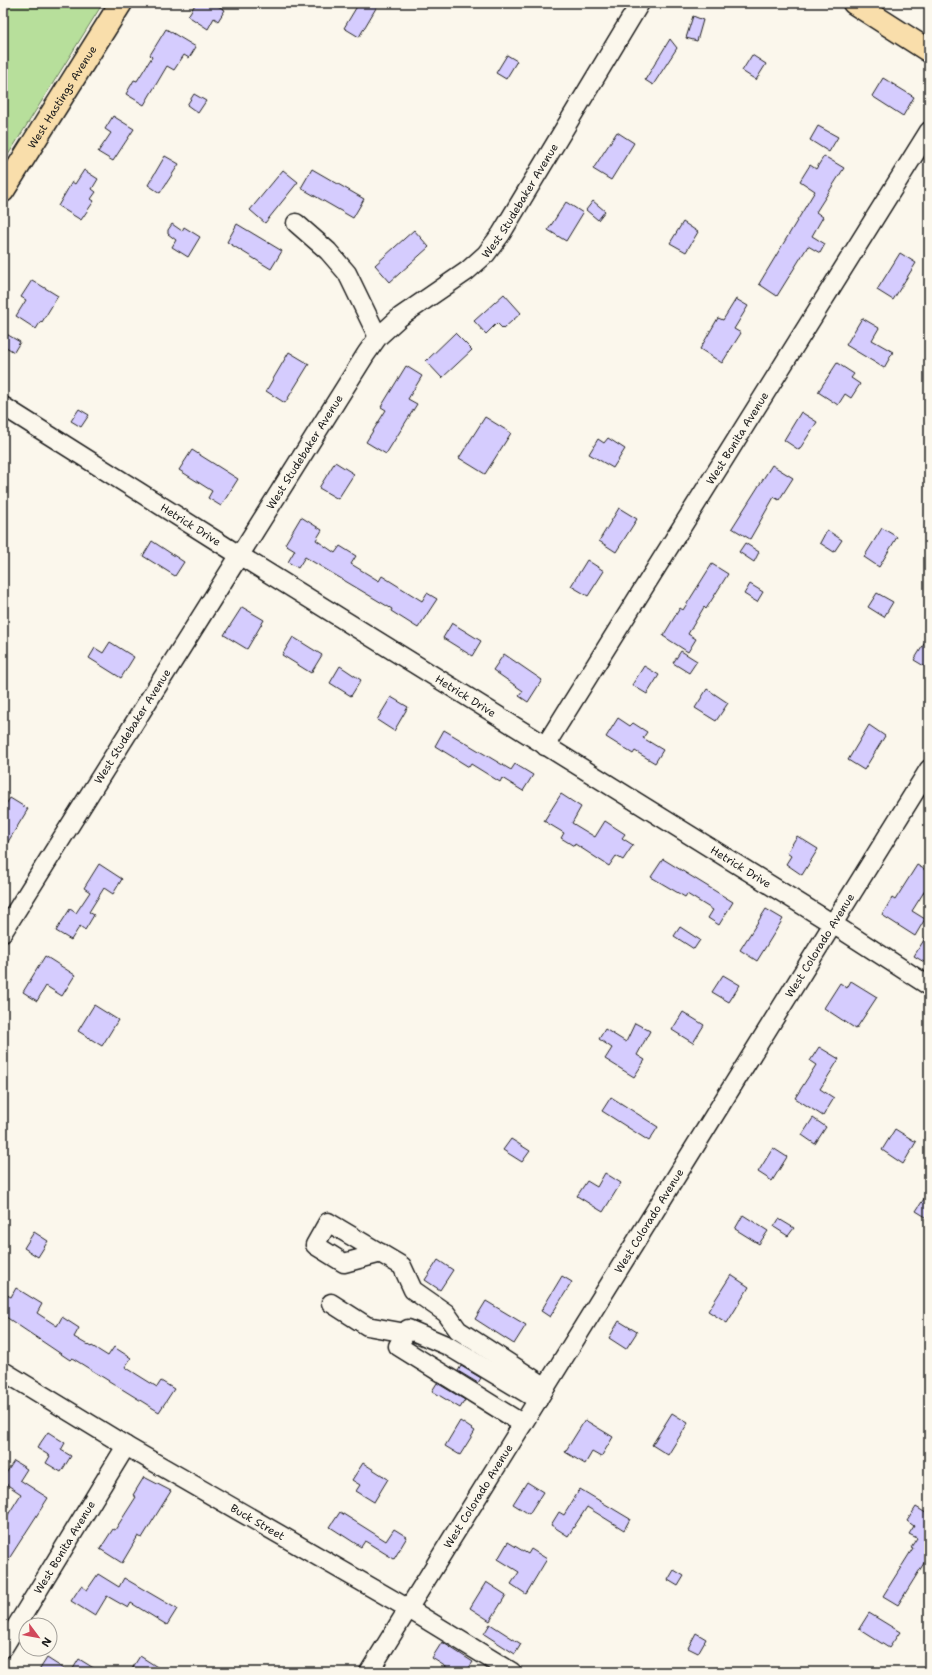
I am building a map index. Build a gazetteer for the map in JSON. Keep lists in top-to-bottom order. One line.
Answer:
{"streets":{"main road":["West Hastings Avenue"],"street":["West Studebaker Avenue","West Bonita Avenue","Hetrick Drive","West Colorado Avenue","Buck Street"]},"crossings":[["West Studebaker Avenue","Hetrick Drive"],["West Bonita Avenue","Hetrick Drive"],["West Bonita Avenue","Buck Street"],["Hetrick Drive","West Colorado Avenue"],["West Colorado Avenue","Buck Street"]],"north":"bottom right"}
